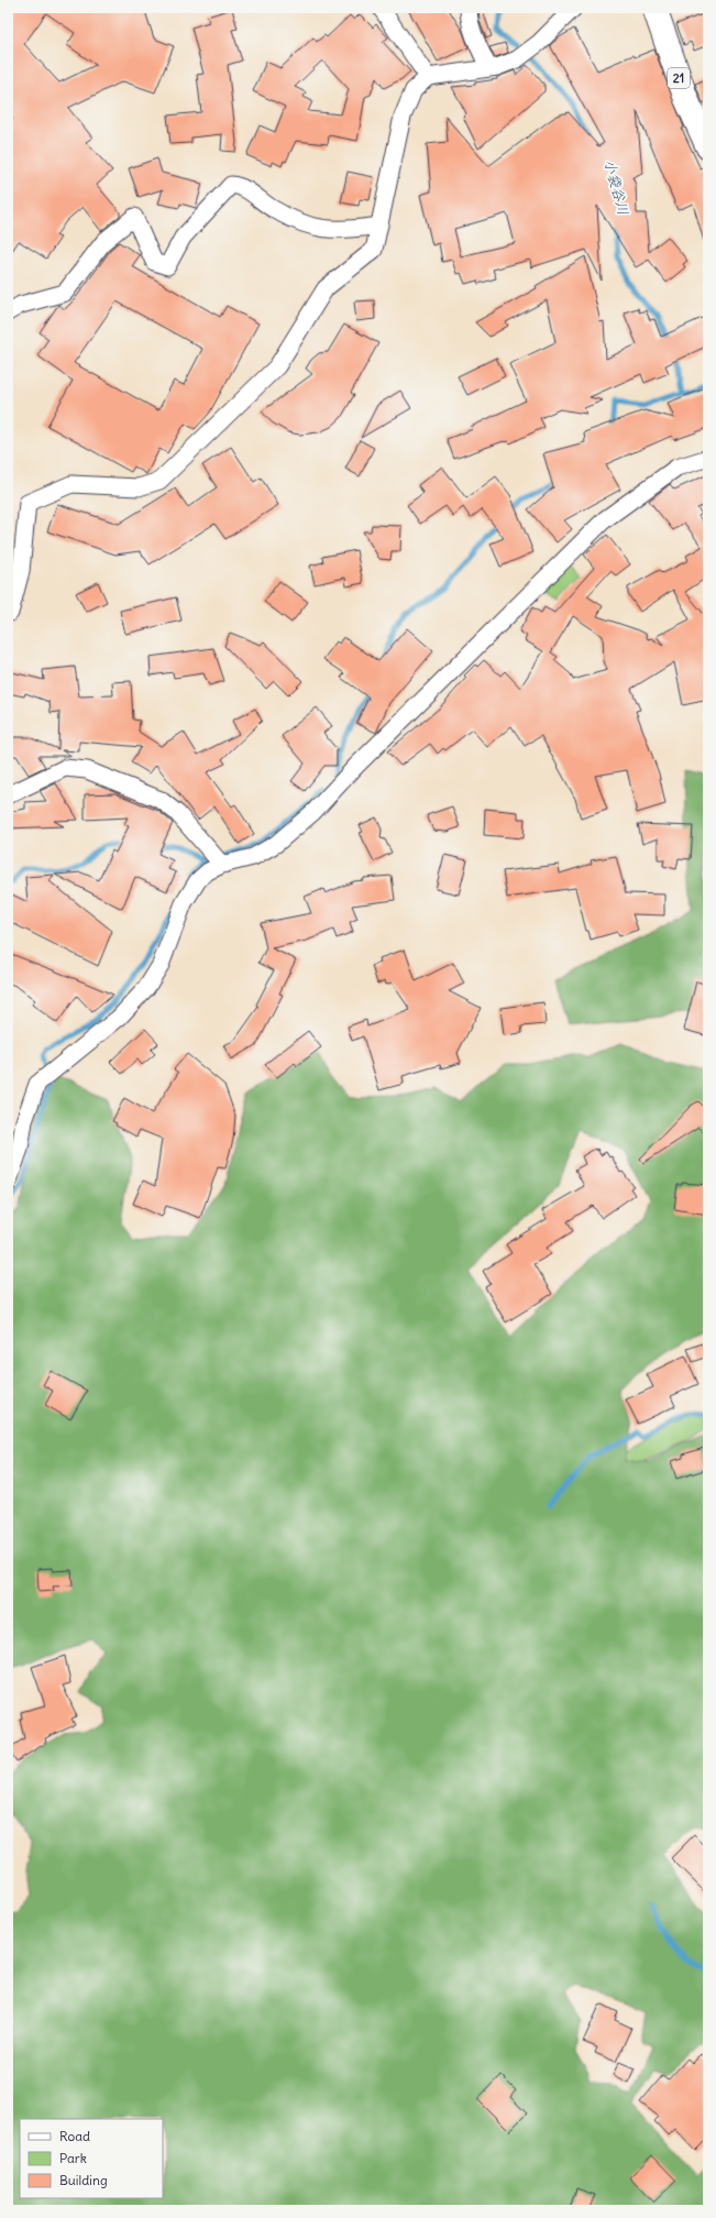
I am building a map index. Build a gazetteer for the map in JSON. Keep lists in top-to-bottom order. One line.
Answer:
{"streets":{"main road":["21"]},"water":["小袋谷川"],"legend":["Road","Park","Building"]}
